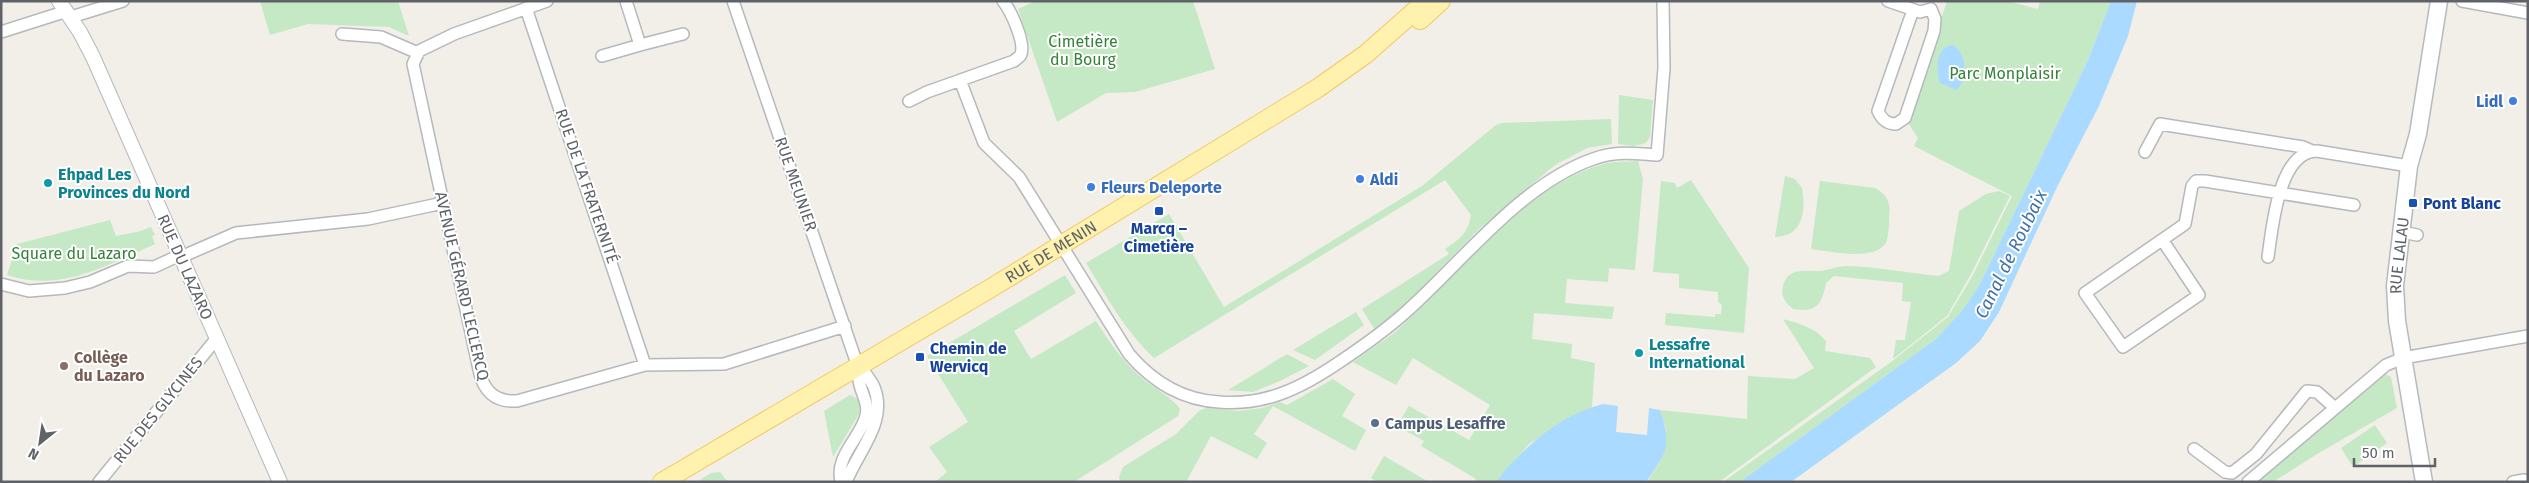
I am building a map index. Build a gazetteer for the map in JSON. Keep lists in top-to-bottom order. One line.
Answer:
{"streets":{"main road":["RUE DE MENIN","RUE LALAU"],"street":["RUE MEUNIER","RUE DE LA FRATERNITÉ","RUE DU LAZARO","AVENUE GÉRARD LECLERCQ","RUE DES GLYCINES"]},"crossings":[["RUE MEUNIER","RUE DE MENIN"],["RUE MEUNIER","AVENUE GÉRARD LECLERCQ"],["RUE DE LA FRATERNITÉ","AVENUE GÉRARD LECLERCQ"],["RUE DU LAZARO","RUE DES GLYCINES"]],"water":["Canal de Roubaix"],"parks":["Cimetière du Bourg","Parc Monplaisir","Square du Lazaro"],"places":{"other":["Lidl","Aldi","Ehpad Les Provinces du Nord","Fleurs Deleporte","Lessafre International","Collège du Lazaro","Campus Lesaffre"],"transit":["Pont Blanc","Marcq – Cimetière","Chemin de Wervicq"]},"scale_bar":"50 m","north":"bottom left"}
